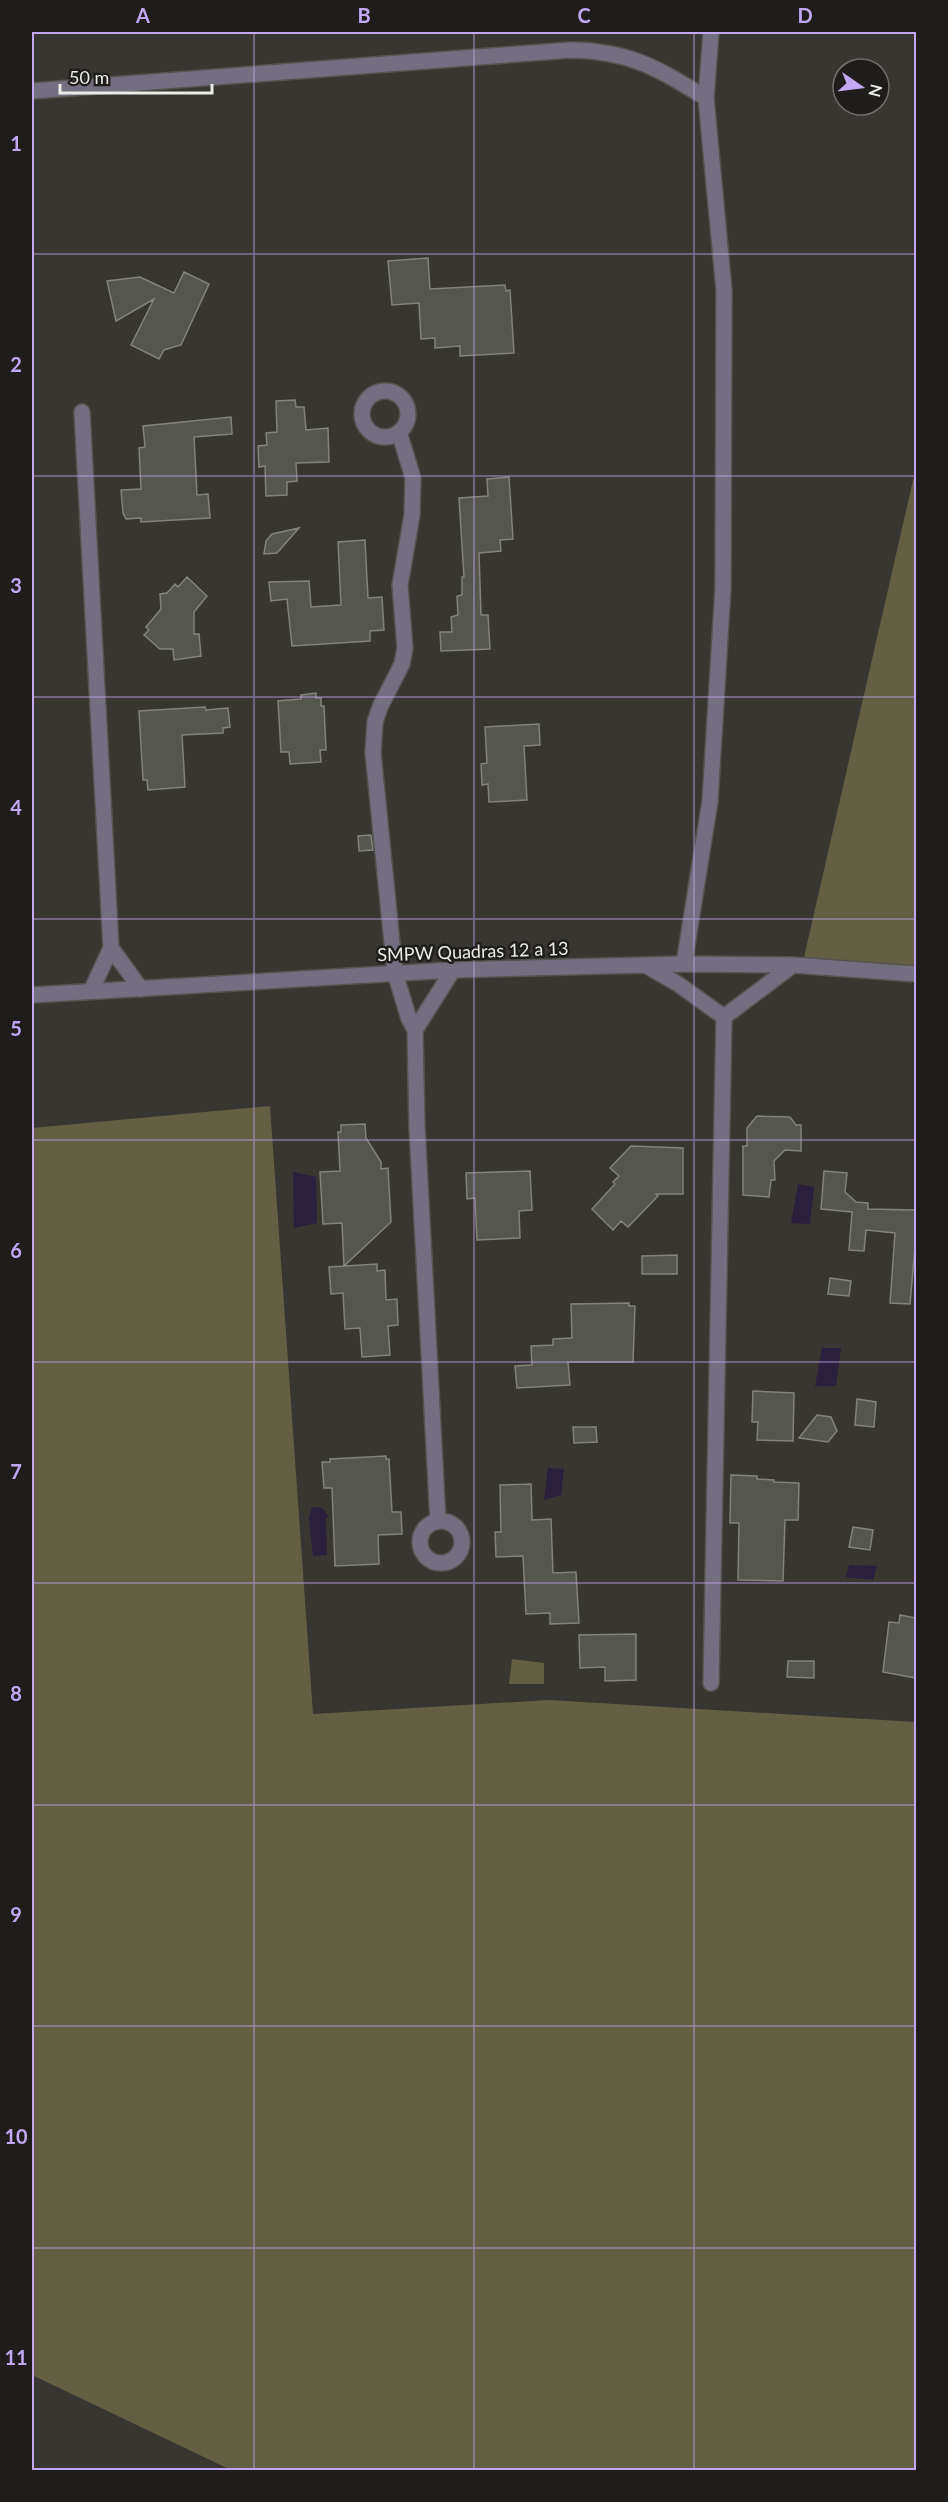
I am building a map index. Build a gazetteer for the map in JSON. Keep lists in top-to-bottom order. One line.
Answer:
{"streets":{"street":["SMPW Quadras 12 a 13"]},"scale_bar":"50 m","north":"right","grid":{"columns":["A","B","C","D"],"rows":["1","2","3","4","5","6","7","8","9","10","11"]}}
